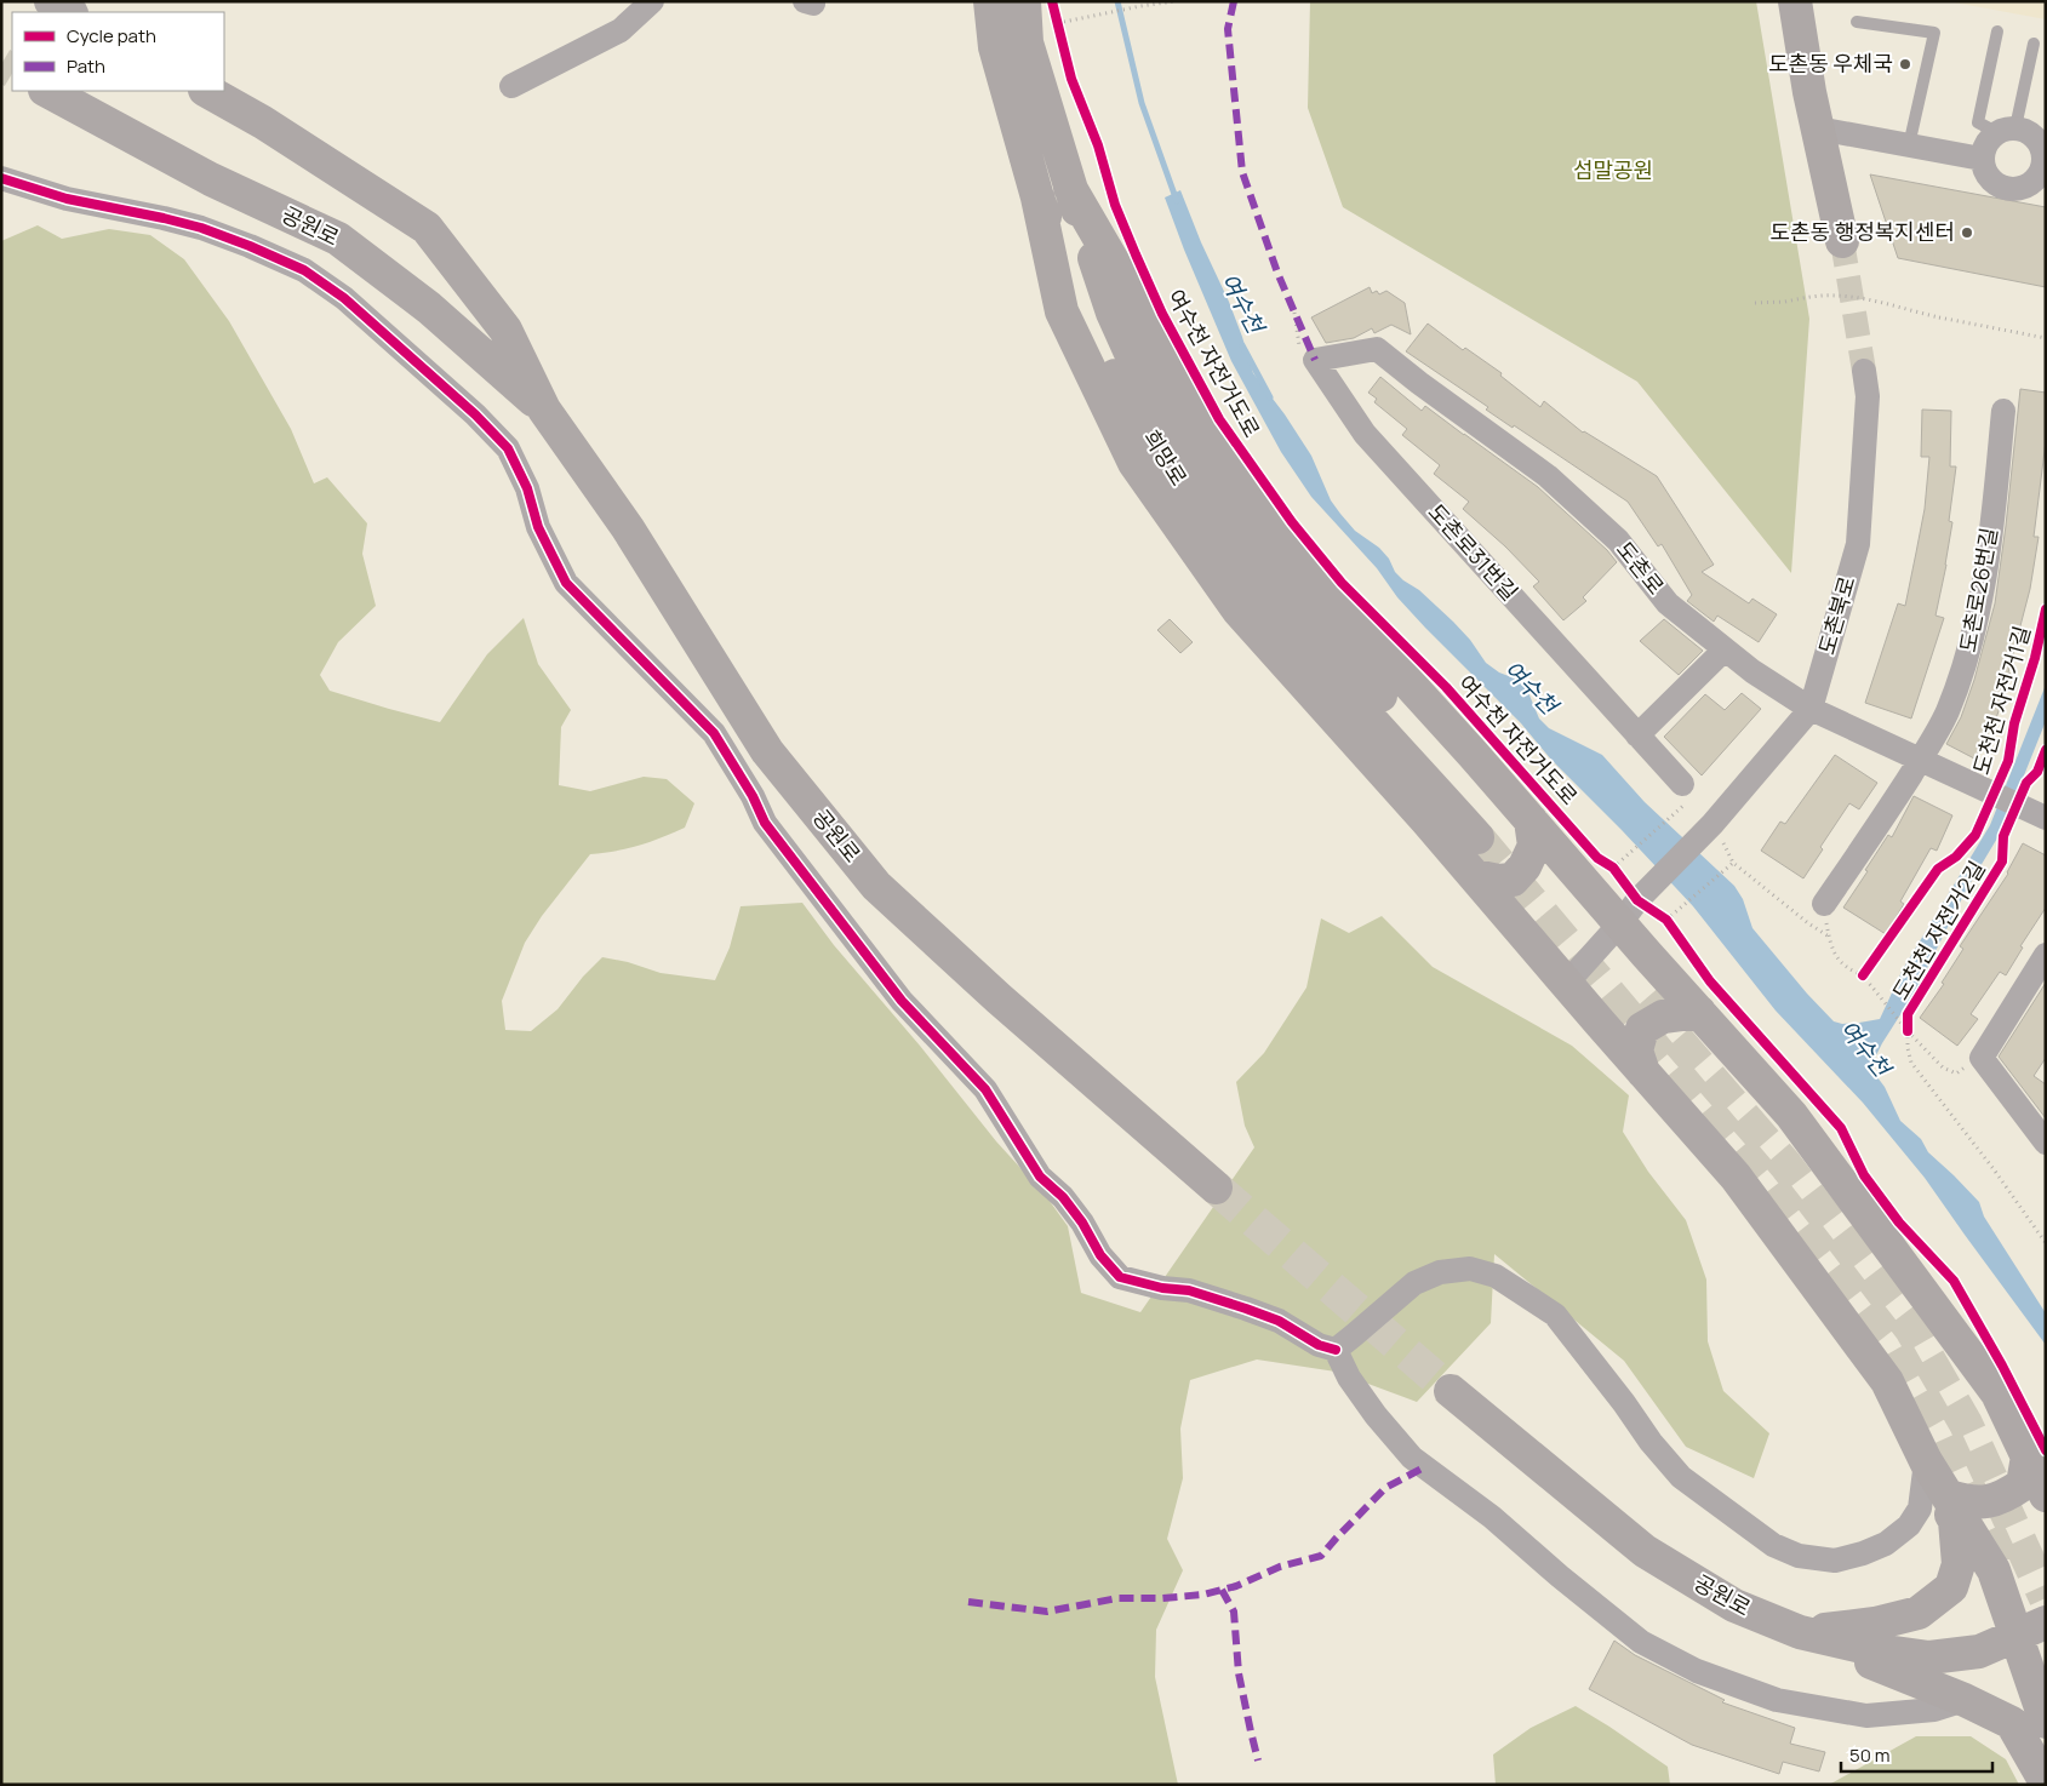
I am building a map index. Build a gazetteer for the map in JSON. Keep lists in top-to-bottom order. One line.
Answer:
{"streets":{"main road":["공원로","희망로"],"street":["도촌로31번길","도촌로","도촌로26번길","도촌북로"],"cycle path":["여수천 자전거도로","도천천 자전거1길","도천천 자전거2길"]},"crossings":[["도촌로31번길","도촌로"],["도촌로","도촌로26번길"],["도촌로","도촌북로"]],"water":["여수천"],"parks":["섬말공원"],"places":["도촌동 우체국","도촌동 행정복지센터"],"legend":["Cycle path","Path"],"scale_bar":"50 m"}
